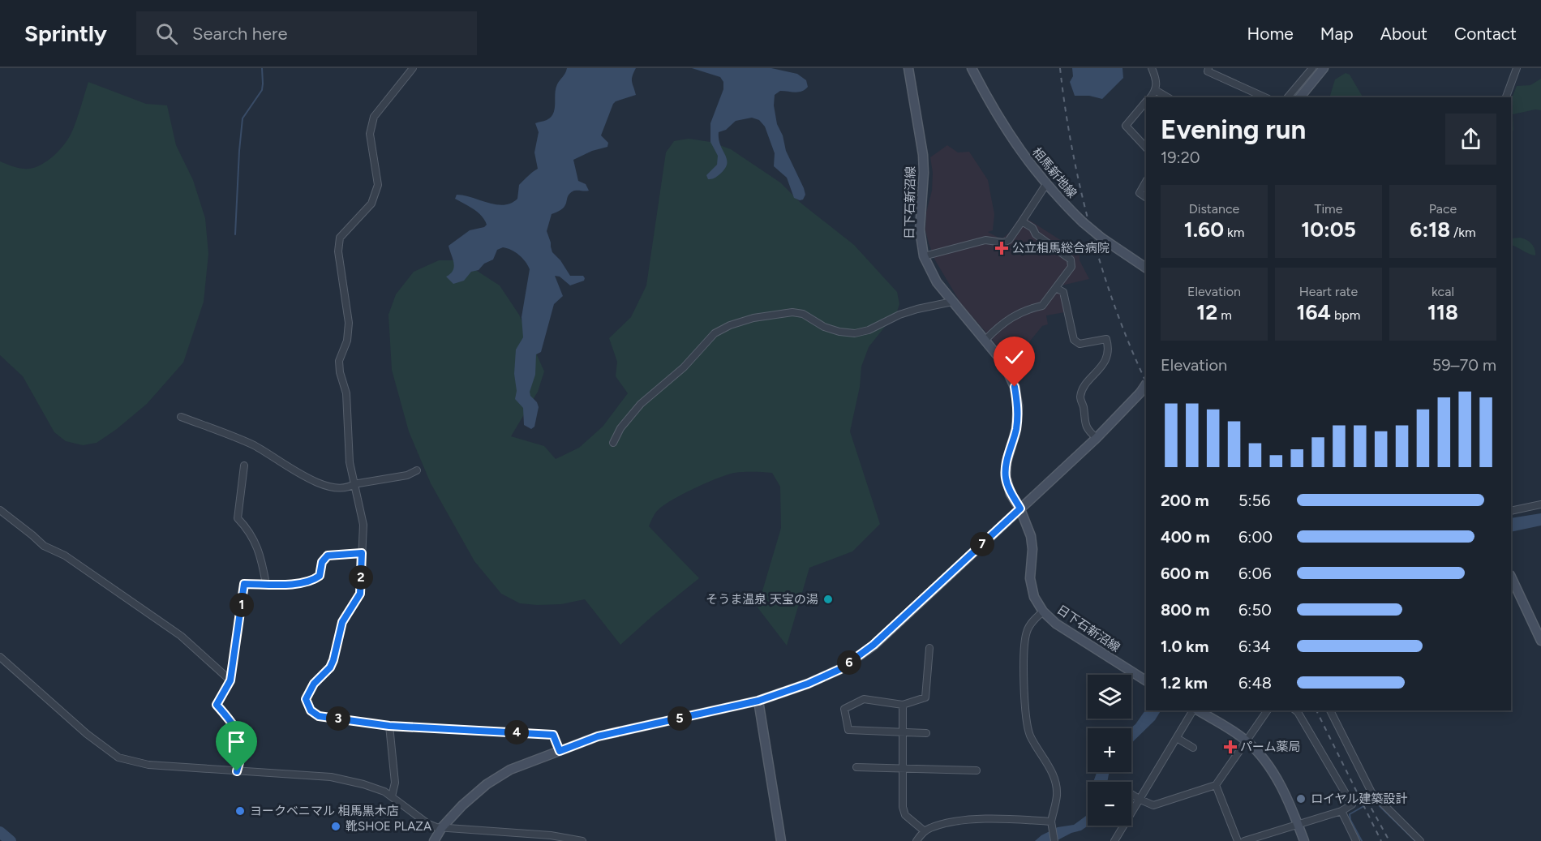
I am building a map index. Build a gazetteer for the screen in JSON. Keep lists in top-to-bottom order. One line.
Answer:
{"streets":{"main road":["相馬新地線","日下石新沼線"]},"places":{"health":["公立相馬総合病院","パーム薬局"],"other":["そうま温泉 天宝の湯","ロイヤル建築設計","ヨークベニマル 相馬黒木店","靴SHOE PLAZA"]},"page":{"header":"Sprintly","search":"Search here","nav":["Home","Map","About","Contact"],"heading":["Evening run","19:20"],"stats":[["Distance","1.60 km"],["Time","10:05"],["Pace","6:18 /km"],["Elevation","12 m"],["Heart rate","164 bpm"],["kcal","118"]],"chart":["Elevation","59–70 m"],"list":[{"name":"200 m","note":"5:56"},{"name":"400 m","note":"6:00"},{"name":"600 m","note":"6:06"},{"name":"800 m","note":"6:50"},{"name":"1.0 km","note":"6:34"},{"name":"1.2 km","note":"6:48"}],"pins":["7","2","1","6","3","5","4"],"map_buttons":["+","−"]}}
